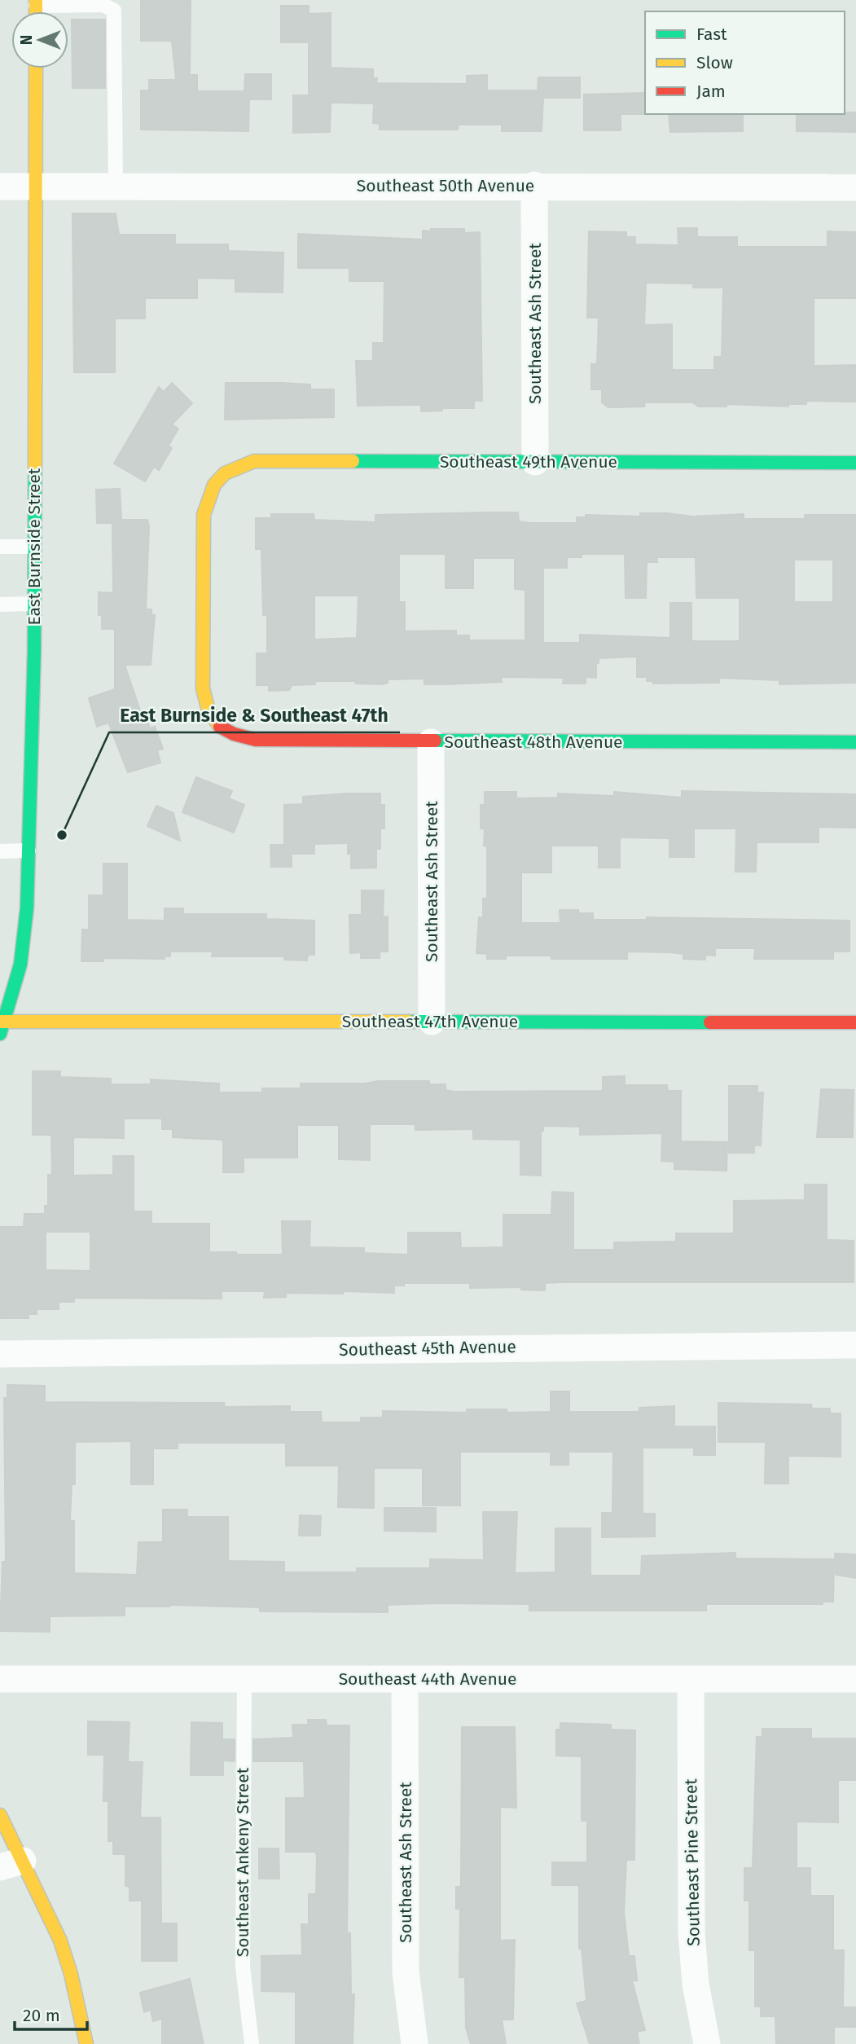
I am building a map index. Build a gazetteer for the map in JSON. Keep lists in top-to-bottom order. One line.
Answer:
{"streets":{"street":["Southeast 50th Avenue","Southeast Ash Street","Southeast 49th Avenue","East Burnside Street","Southeast 48th Avenue","Southeast 47th Avenue","Southeast 45th Avenue","Southeast 44th Avenue","Southeast Pine Street"],"lane":["Southeast Ankeny Street"]},"crossings":[["Southeast 50th Avenue","Southeast Ash Street"],["Southeast 50th Avenue","East Burnside Street"],["Southeast Ash Street","Southeast 49th Avenue"],["Southeast Ash Street","Southeast 48th Avenue"],["Southeast Ash Street","Southeast 47th Avenue"],["Southeast Ash Street","Southeast 44th Avenue"],["Southeast 49th Avenue","Southeast 48th Avenue"],["East Burnside Street","Southeast 47th Avenue"],["Southeast 44th Avenue","Southeast Ankeny Street"],["Southeast 44th Avenue","Southeast Pine Street"]],"places":["East Burnside & Southeast 47th"],"legend":["Fast","Slow","Jam"],"scale_bar":"20 m","north":"left"}
